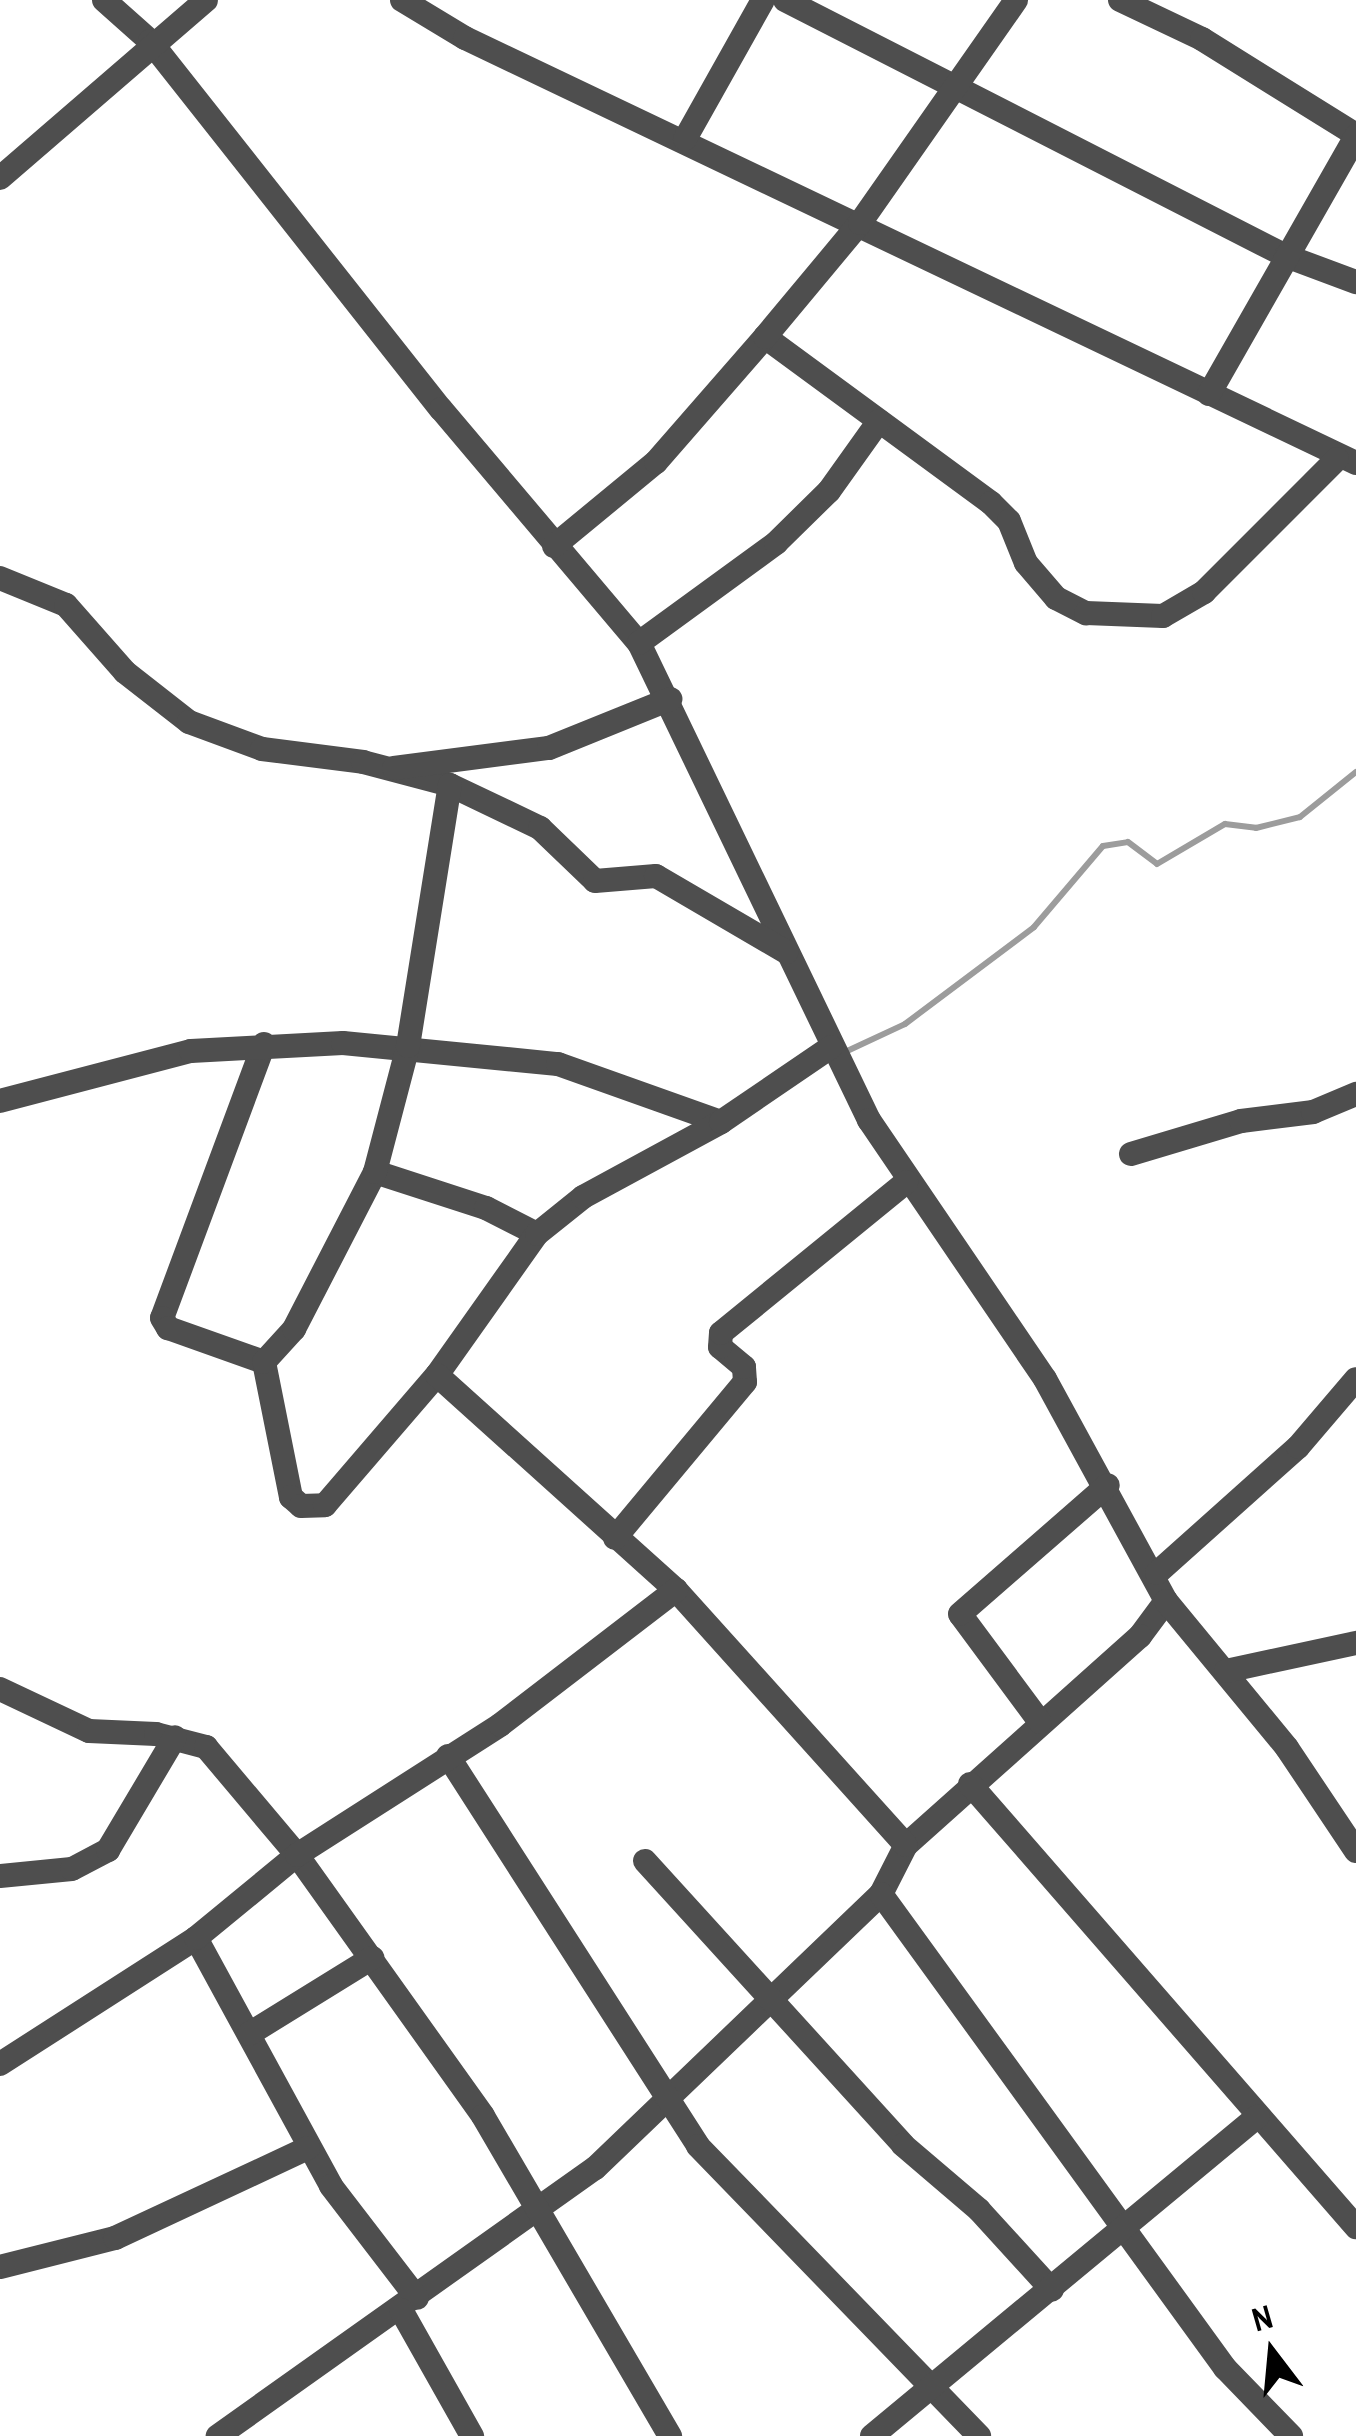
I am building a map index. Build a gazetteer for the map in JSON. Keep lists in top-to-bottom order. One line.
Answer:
{"north":"top"}
